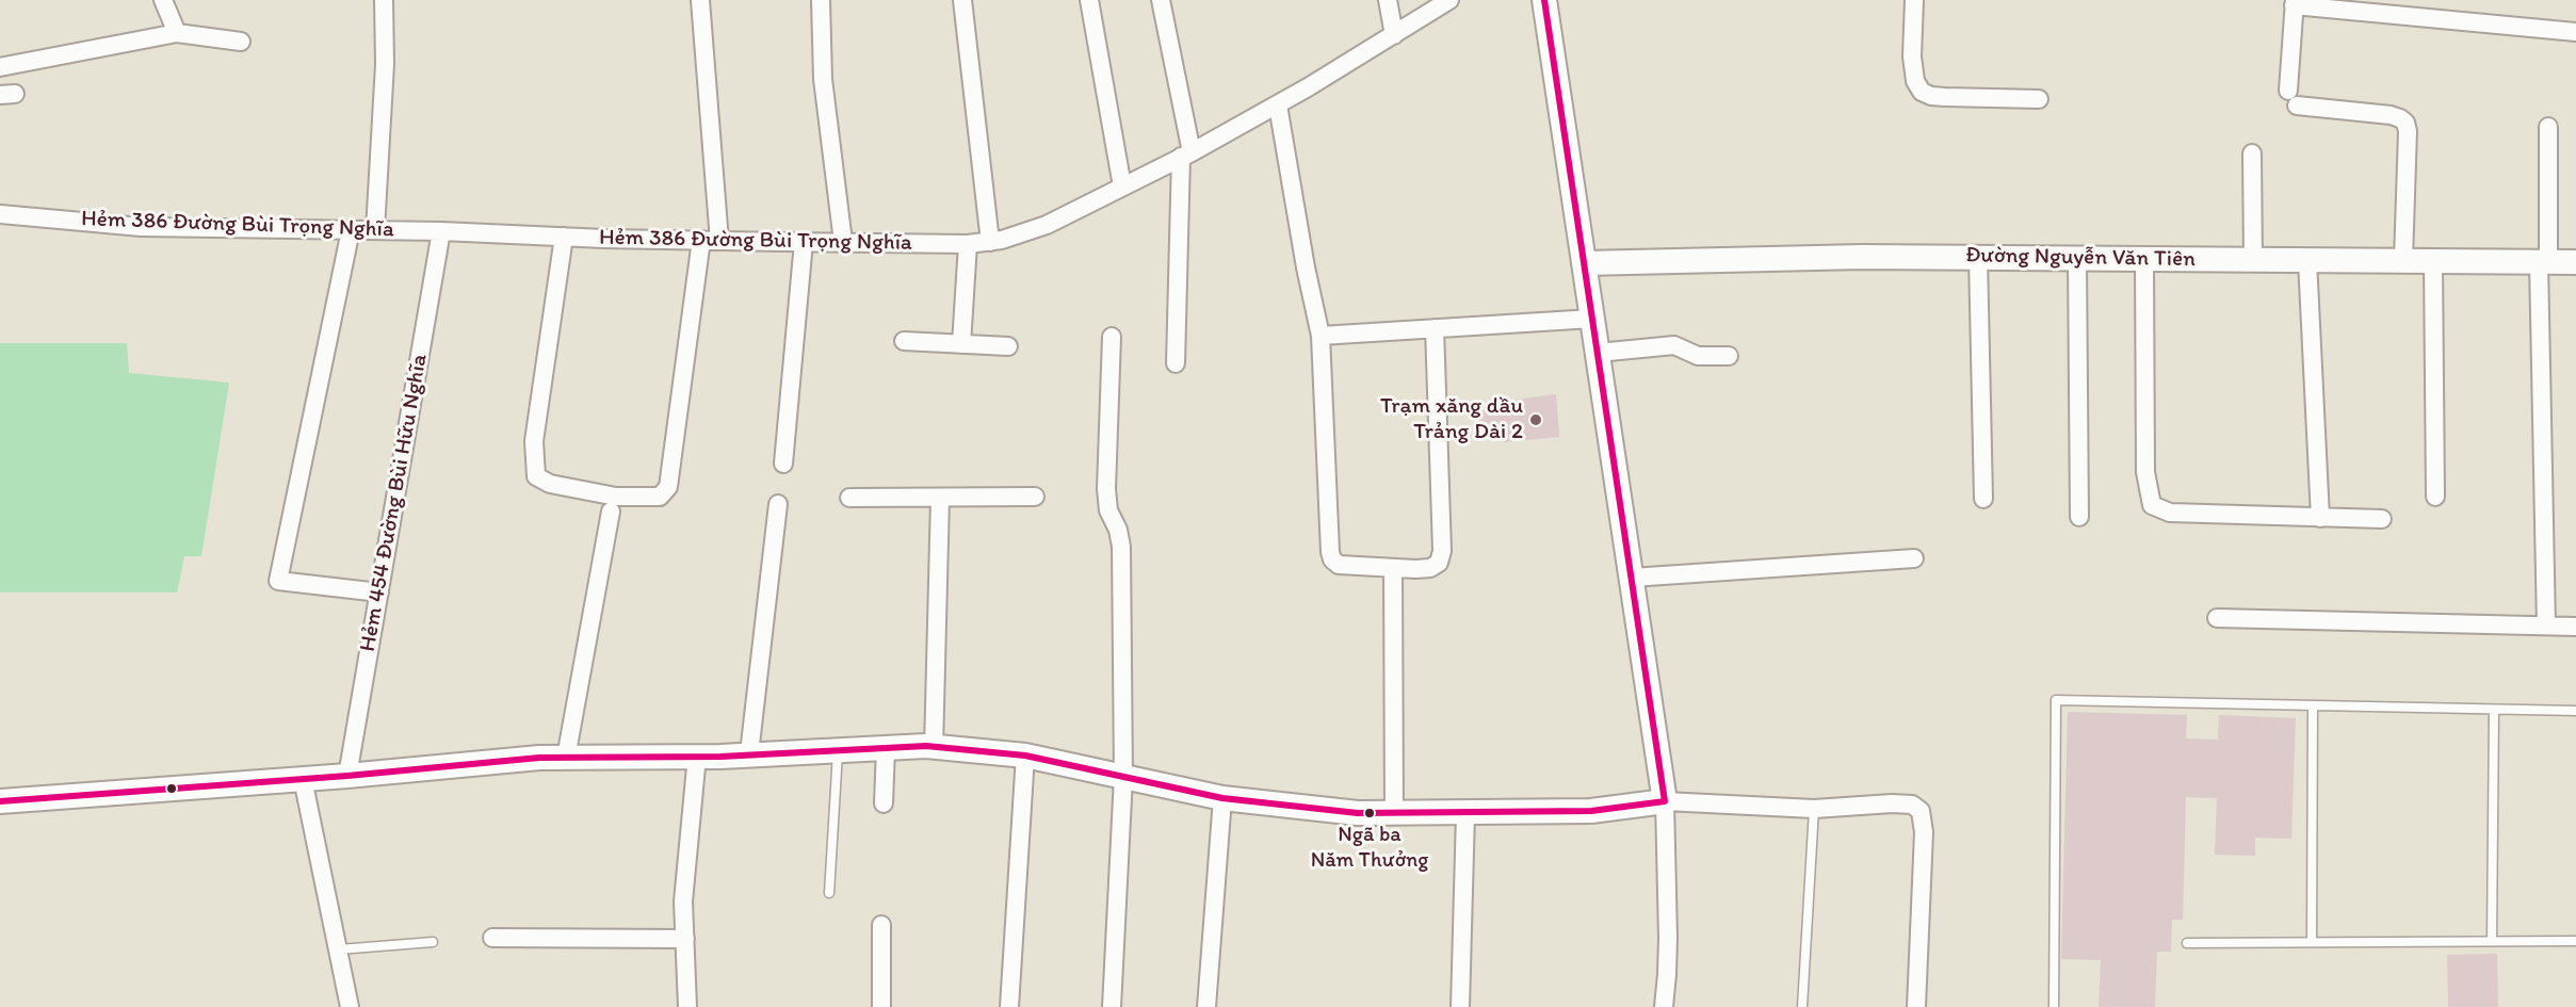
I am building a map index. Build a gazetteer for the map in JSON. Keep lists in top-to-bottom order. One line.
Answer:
{"streets":{"street":["Hẻm 386 Đường Bùi Trọng Nghĩa","Đường Nguyễn Văn Tiên","Hẻm 454 Đường Bùi Hữu Nghĩa"]},"crossings":[["Hẻm 386 Đường Bùi Trọng Nghĩa","Hẻm 454 Đường Bùi Hữu Nghĩa"]],"places":["Trạm xăng dầu Trảng Dài 2","Ngã ba Năm Thưởng"]}
